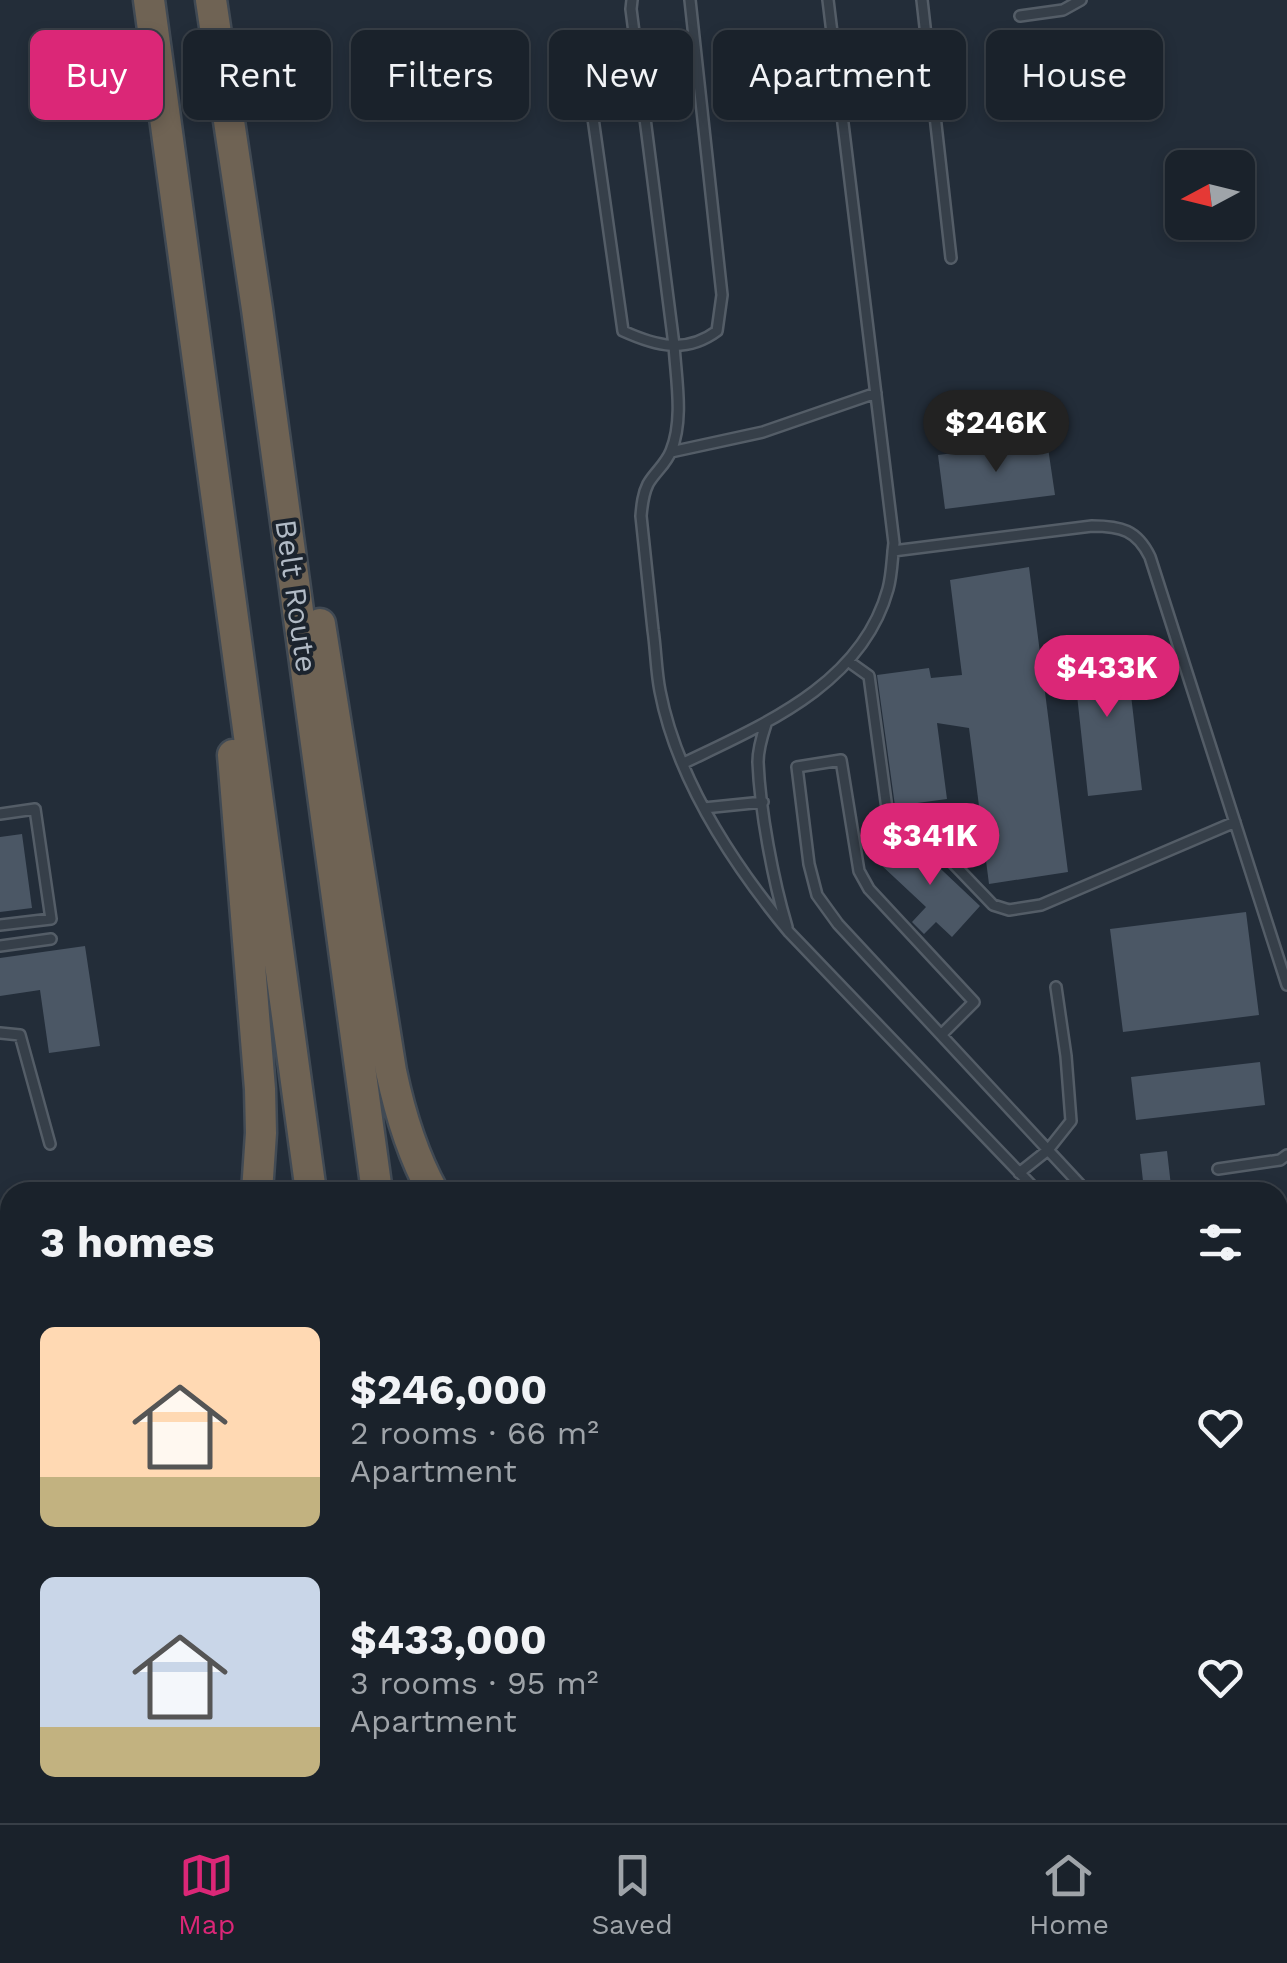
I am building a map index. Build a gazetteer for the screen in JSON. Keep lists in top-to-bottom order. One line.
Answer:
{"streets":{"highway":["Belt Route"]},"north":"left","page":{"chip":["Buy","Rent","Filters","New","Apartment","House"],"price":["$246K","$433K","$341K"],"heading":"3 homes","list":[{"name":"$246,000","note":"2 rooms · 66 m² · Apartment"},{"name":"$433,000","note":"3 rooms · 95 m² · Apartment"}],"tabs":["Map","Saved","Home"]}}
